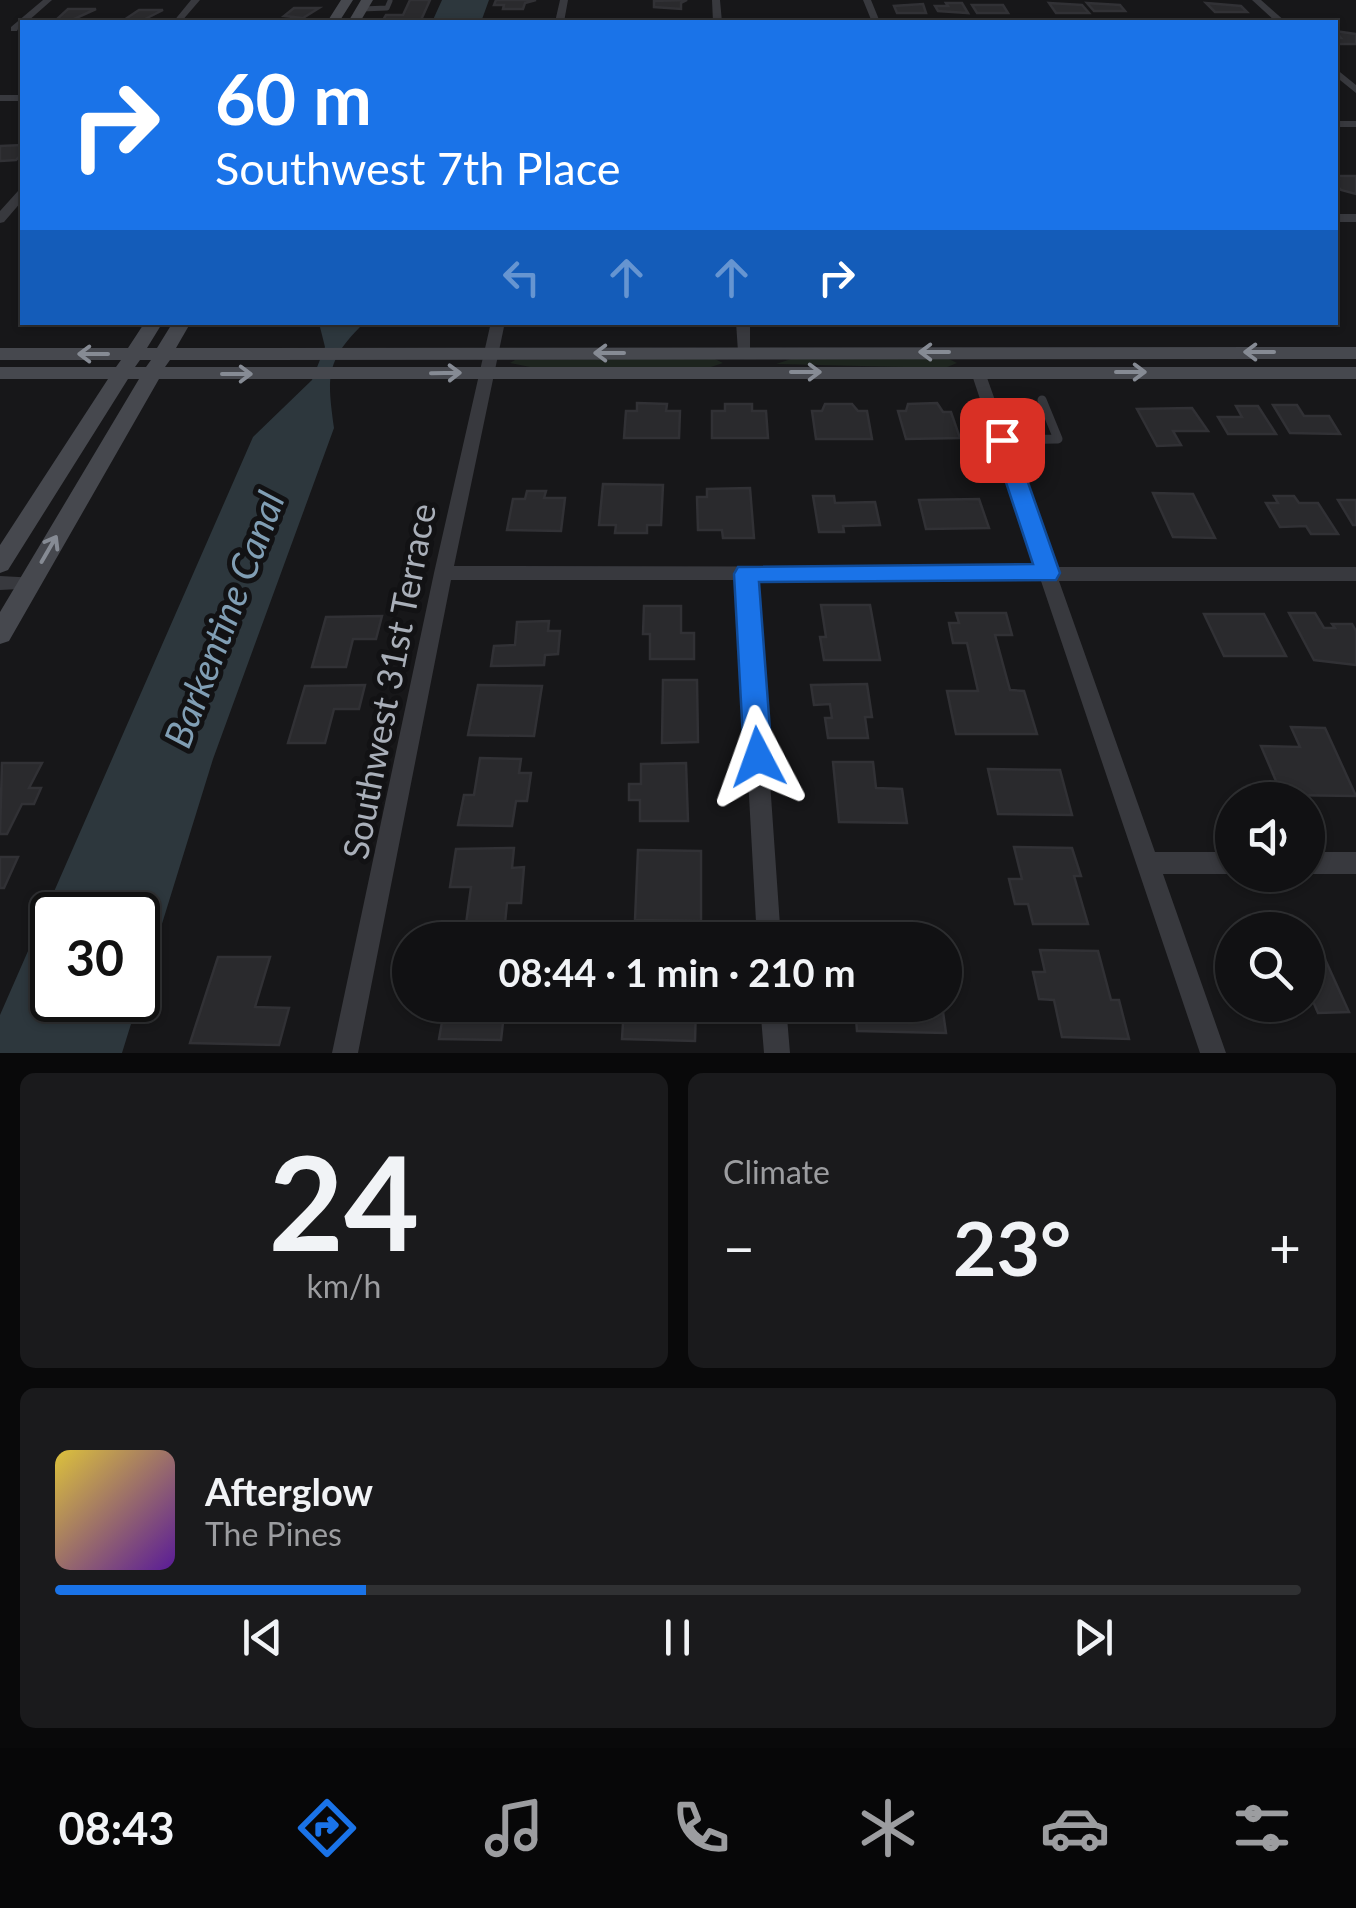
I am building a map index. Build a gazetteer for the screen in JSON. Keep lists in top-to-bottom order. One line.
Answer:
{"streets":{"street":["Southwest 31st Terrace"]},"water":["Barkentine Canal"],"page":{"turn":["60 m","Southwest 7th Place"],"limit":"30","trip":"08:44 · 1 min · 210 m","tile":[["24","km/h"],"Climate"],"heat":["−","23°","+"],"song":["Afterglow","The Pines"],"tabs":"08:43"}}
